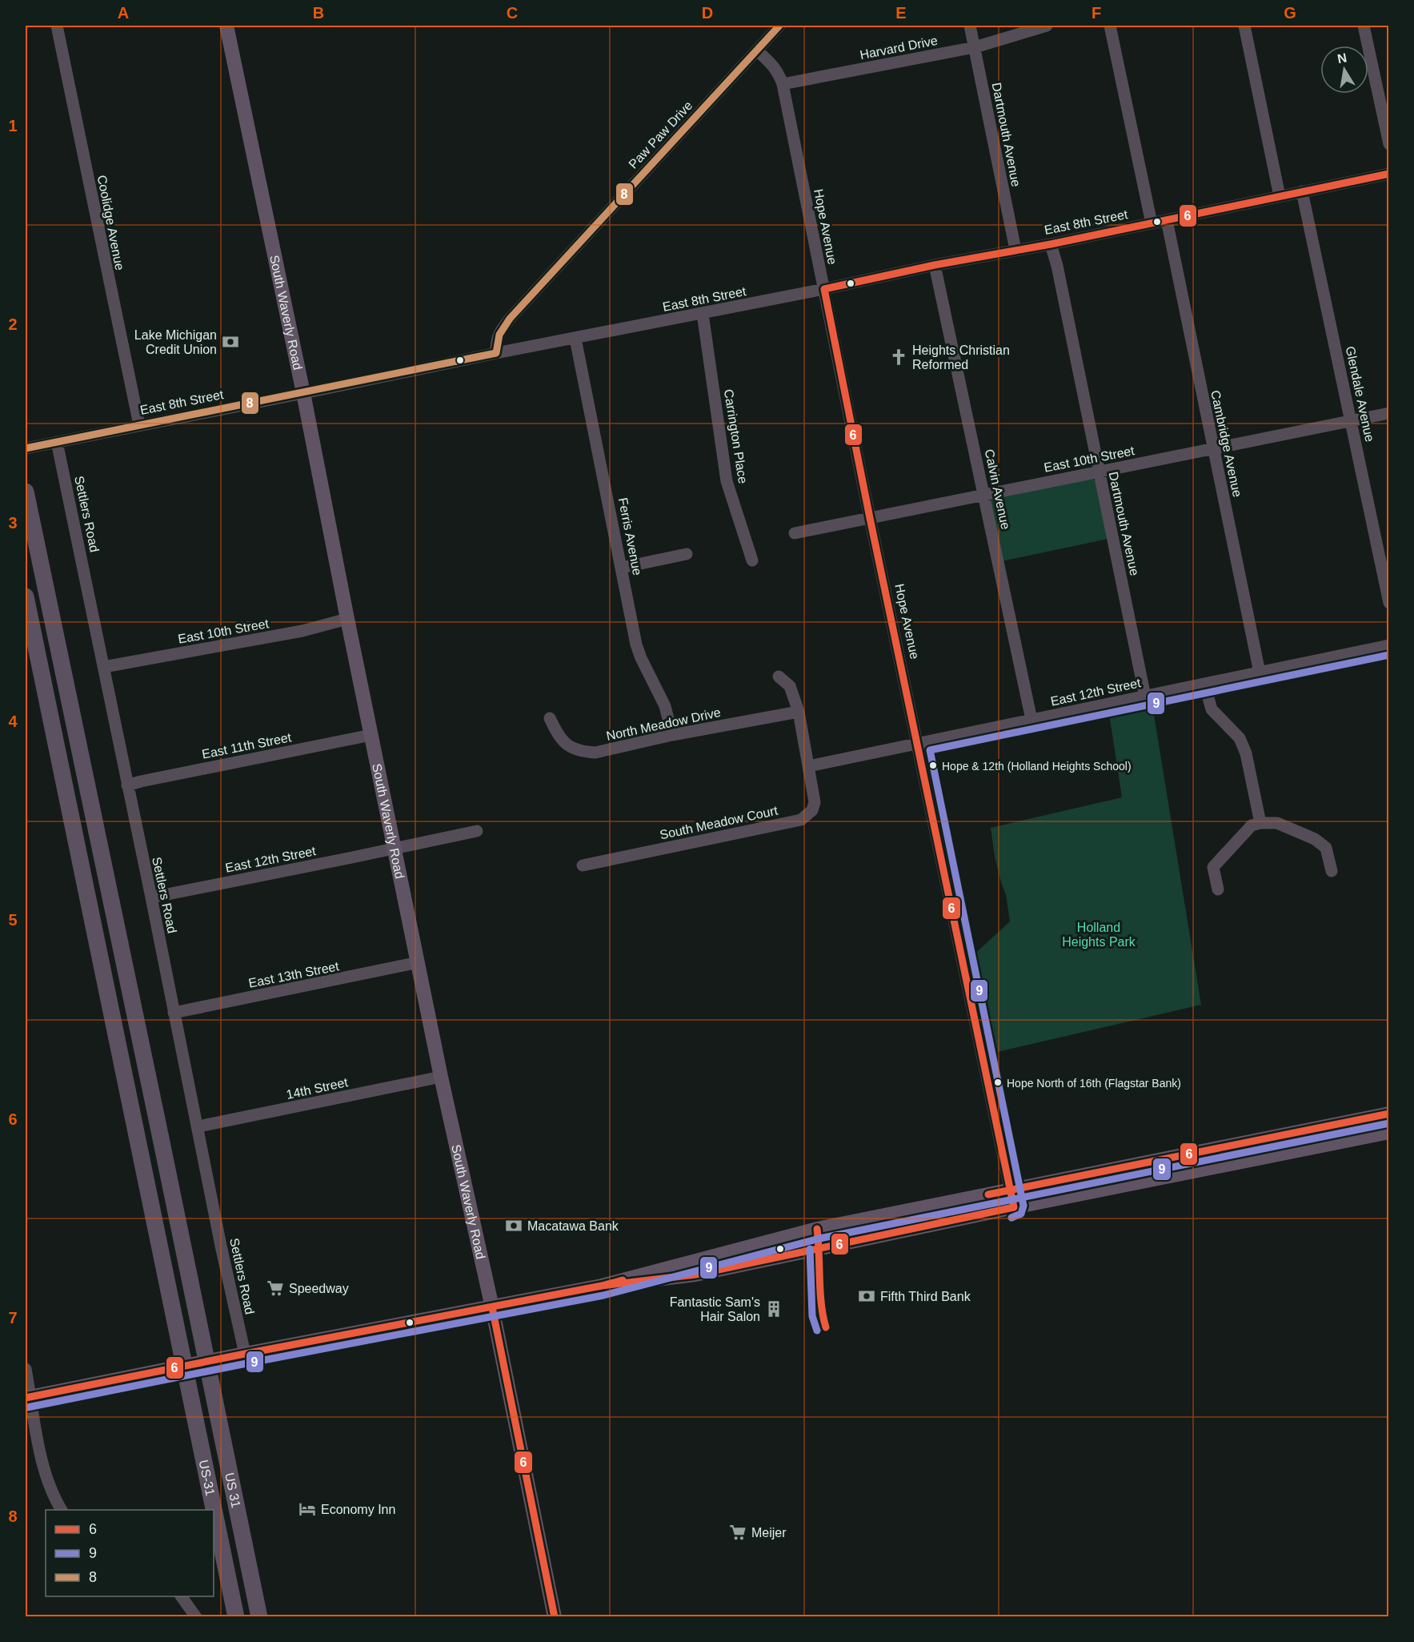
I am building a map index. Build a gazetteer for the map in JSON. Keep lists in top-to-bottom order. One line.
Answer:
{"streets":{"highway":["US-31","US 31"],"main road":["South Waverly Road"],"street":["Harvard Drive","Paw Paw Drive","Dartmouth Avenue","East 8th Street","Coolidge Avenue","Hope Avenue","Glendale Avenue","Carrington Place","Cambridge Avenue","East 10th Street","Calvin Avenue","Settlers Road","Ferris Avenue","East 12th Street","North Meadow Drive","East 11th Street","South Meadow Court","East 13th Street","14th Street"]},"crossings":[["Harvard Drive","Dartmouth Avenue"],["Harvard Drive","Hope Avenue"],["Paw Paw Drive","East 8th Street"],["Paw Paw Drive","Hope Avenue"],["Dartmouth Avenue","East 8th Street"],["Dartmouth Avenue","East 10th Street"],["Dartmouth Avenue","East 12th Street"],["East 8th Street","Coolidge Avenue"],["East 8th Street","Hope Avenue"],["East 8th Street","South Waverly Road"],["East 8th Street","Glendale Avenue"],["East 8th Street","Carrington Place"],["East 8th Street","Cambridge Avenue"],["East 8th Street","Calvin Avenue"],["East 8th Street","Settlers Road"],["East 8th Street","Ferris Avenue"],["Hope Avenue","East 10th Street"],["Hope Avenue","East 12th Street"],["South Waverly Road","East 10th Street"],["South Waverly Road","East 12th Street"],["South Waverly Road","East 11th Street"],["South Waverly Road","East 13th Street"],["South Waverly Road","14th Street"],["Glendale Avenue","East 10th Street"],["Cambridge Avenue","East 10th Street"],["Cambridge Avenue","East 12th Street"],["East 10th Street","Calvin Avenue"],["East 10th Street","Settlers Road"],["Calvin Avenue","East 12th Street"],["Settlers Road","East 12th Street"],["Settlers Road","East 11th Street"],["Settlers Road","East 13th Street"],["Settlers Road","14th Street"],["Ferris Avenue","North Meadow Drive"],["East 12th Street","South Meadow Court"],["North Meadow Drive","South Meadow Court"],["US-31","US 31"]],"parks":["Holland Heights Park"],"places":{"bank":["Lake Michigan Credit Union","Macatawa Bank","Fifth Third Bank"],"church":["Heights Christian Reformed"],"other":["Hope & 12th (Holland Heights School)","Hope North of 16th (Flagstar Bank)"],"supermarket":["Speedway","Meijer"],"building":["Fantastic Sam's Hair Salon"],"hotel":["Economy Inn"]},"lines":["transit line 8","transit line 6","transit line 9"],"legend":["6","9","8"],"north":"top","grid":{"columns":["A","B","C","D","E","F","G"],"rows":["1","2","3","4","5","6","7","8"]}}
